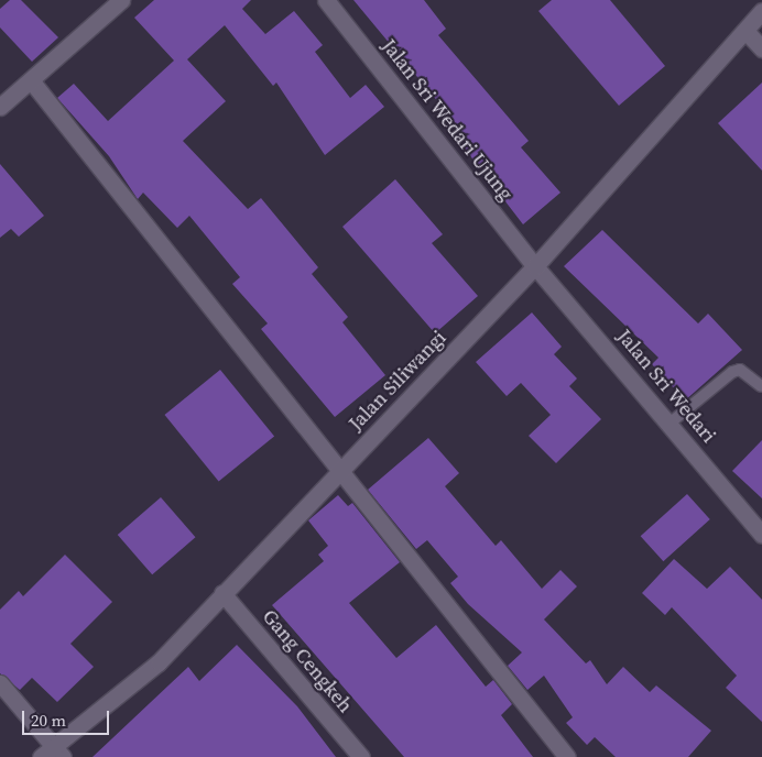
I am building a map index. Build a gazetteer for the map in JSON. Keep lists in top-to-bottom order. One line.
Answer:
{"streets":{"street":["Jalan Sri Wedari Ujung","Jalan Siliwangi","Jalan Sri Wedari","Gang Cengkeh"]},"crossings":[["Jalan Sri Wedari Ujung","Jalan Siliwangi"],["Jalan Sri Wedari Ujung","Jalan Sri Wedari"],["Jalan Siliwangi","Jalan Sri Wedari"],["Jalan Siliwangi","Gang Cengkeh"]],"scale_bar":"20 m"}
